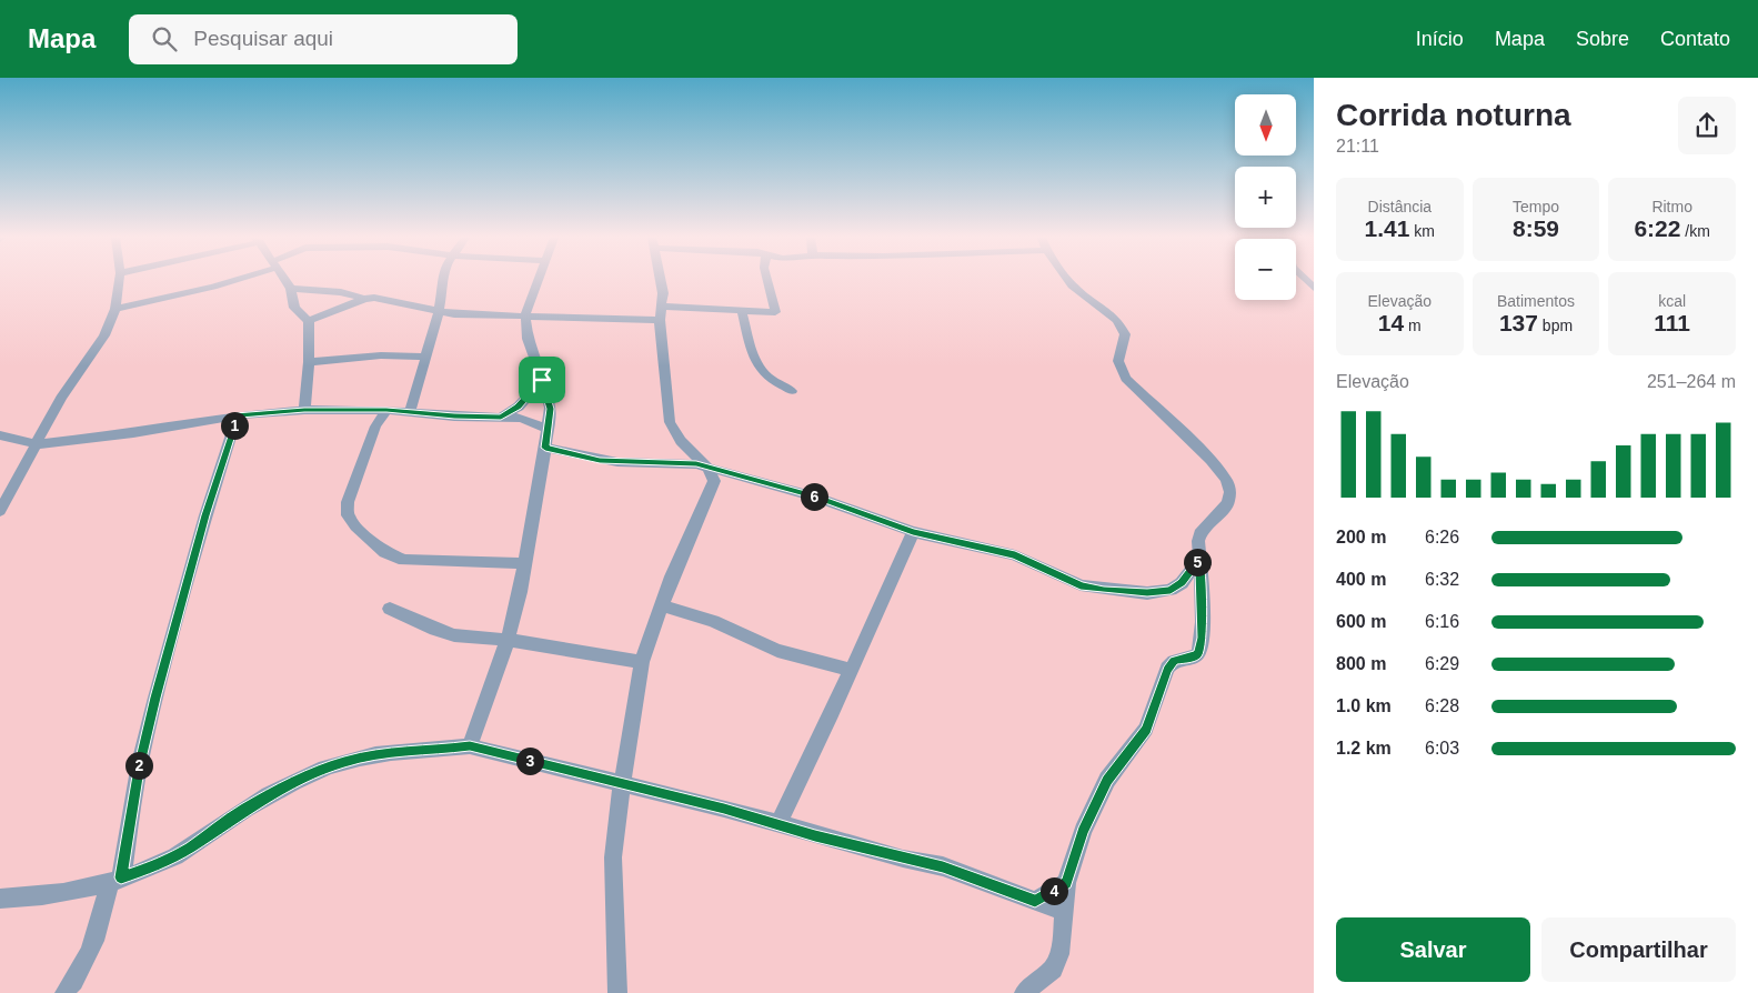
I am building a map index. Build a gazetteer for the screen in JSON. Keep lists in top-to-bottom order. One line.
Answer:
{"north":"bottom","page":{"header":"Mapa","search":"Pesquisar aqui","nav":["Início","Mapa","Sobre","Contato"],"heading":["Corrida noturna","21:11"],"map_buttons":["+","−"],"stats":[["Distância","1.41 km"],["Tempo","8:59"],["Ritmo","6:22 /km"],["Elevação","14 m"],["Batimentos","137 bpm"],["kcal","111"]],"chart":["Elevação","251–264 m"],"pins":["1","6","5","3","2","4"],"list":[{"name":"200 m","note":"6:26"},{"name":"400 m","note":"6:32"},{"name":"600 m","note":"6:16"},{"name":"800 m","note":"6:29"},{"name":"1.0 km","note":"6:28"},{"name":"1.2 km","note":"6:03"}],"buttons":["Salvar","Compartilhar"]}}
